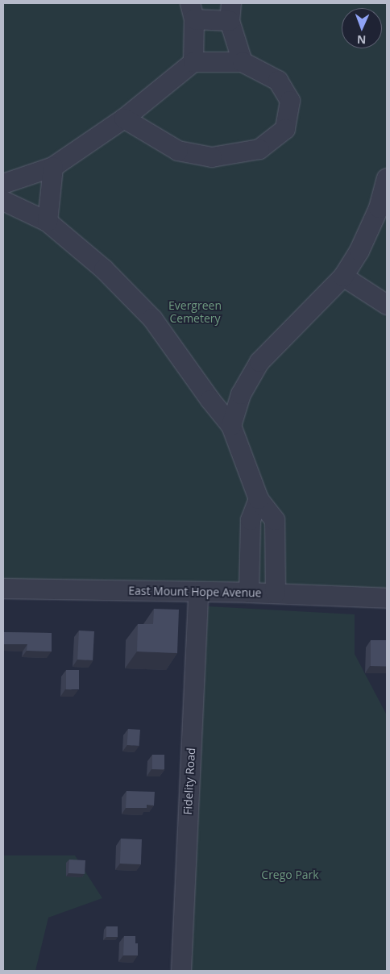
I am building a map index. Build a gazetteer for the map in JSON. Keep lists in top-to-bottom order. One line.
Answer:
{"streets":{"street":["East Mount Hope Avenue","Fidelity Road"]},"crossings":[["East Mount Hope Avenue","Fidelity Road"]],"parks":["Evergreen Cemetery","Crego Park"],"north":"bottom"}
